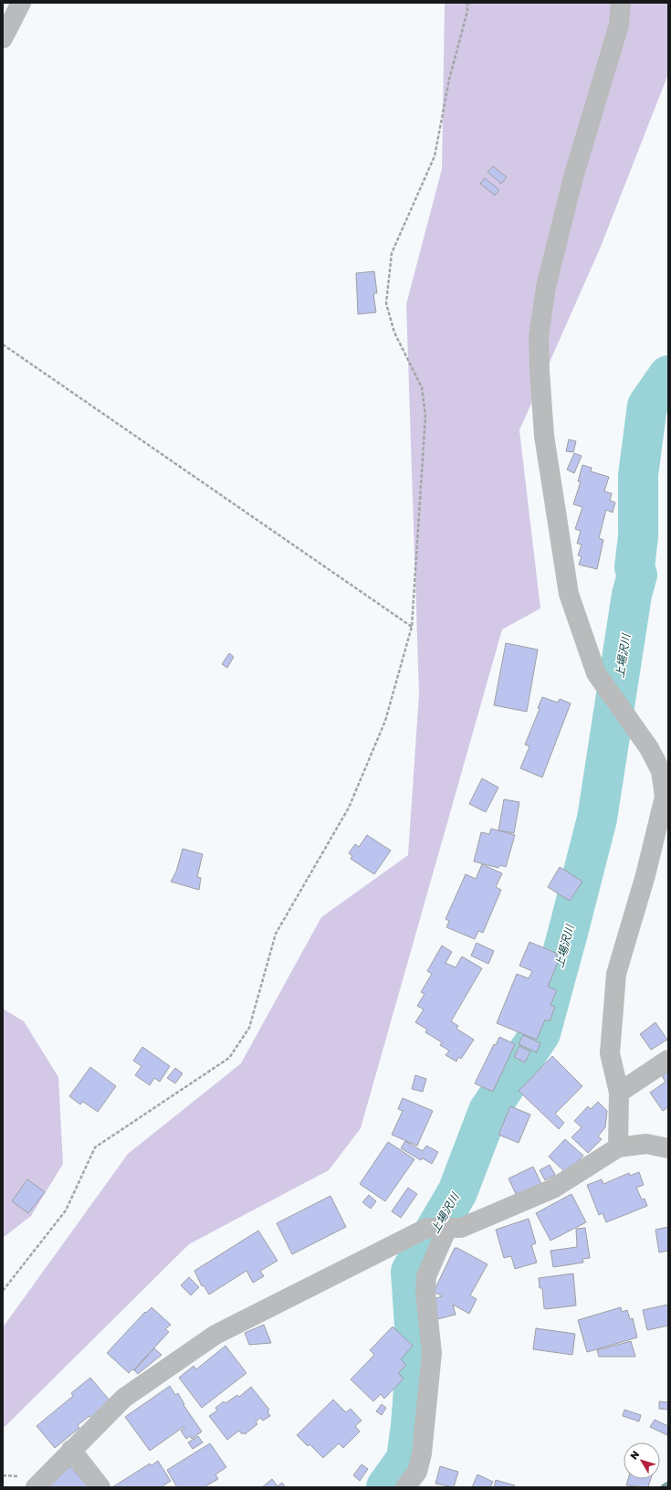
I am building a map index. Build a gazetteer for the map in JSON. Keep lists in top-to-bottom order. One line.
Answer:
{"water":["上場沢川"],"north":"top left"}
